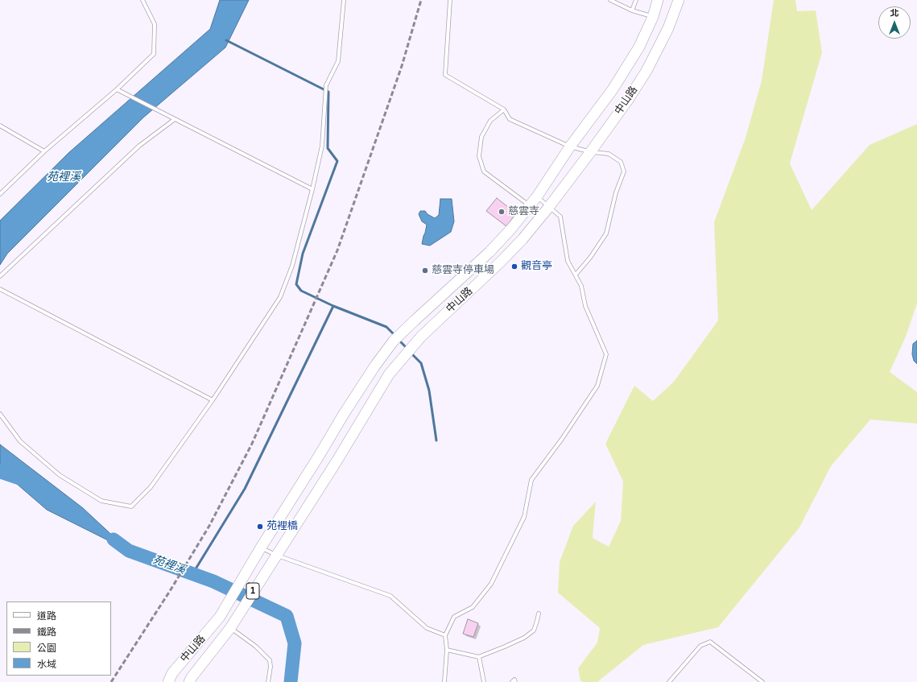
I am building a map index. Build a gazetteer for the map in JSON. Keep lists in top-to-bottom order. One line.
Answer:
{"streets":{"main road":["中山路","1"]},"crossings":[["中山路","1"]],"water":["苑裡溪"],"places":["慈雲寺","觀音亭","慈雲寺停車場","苑裡橋"],"legend":["道路","鐵路","公園","水域"],"north":"top"}
